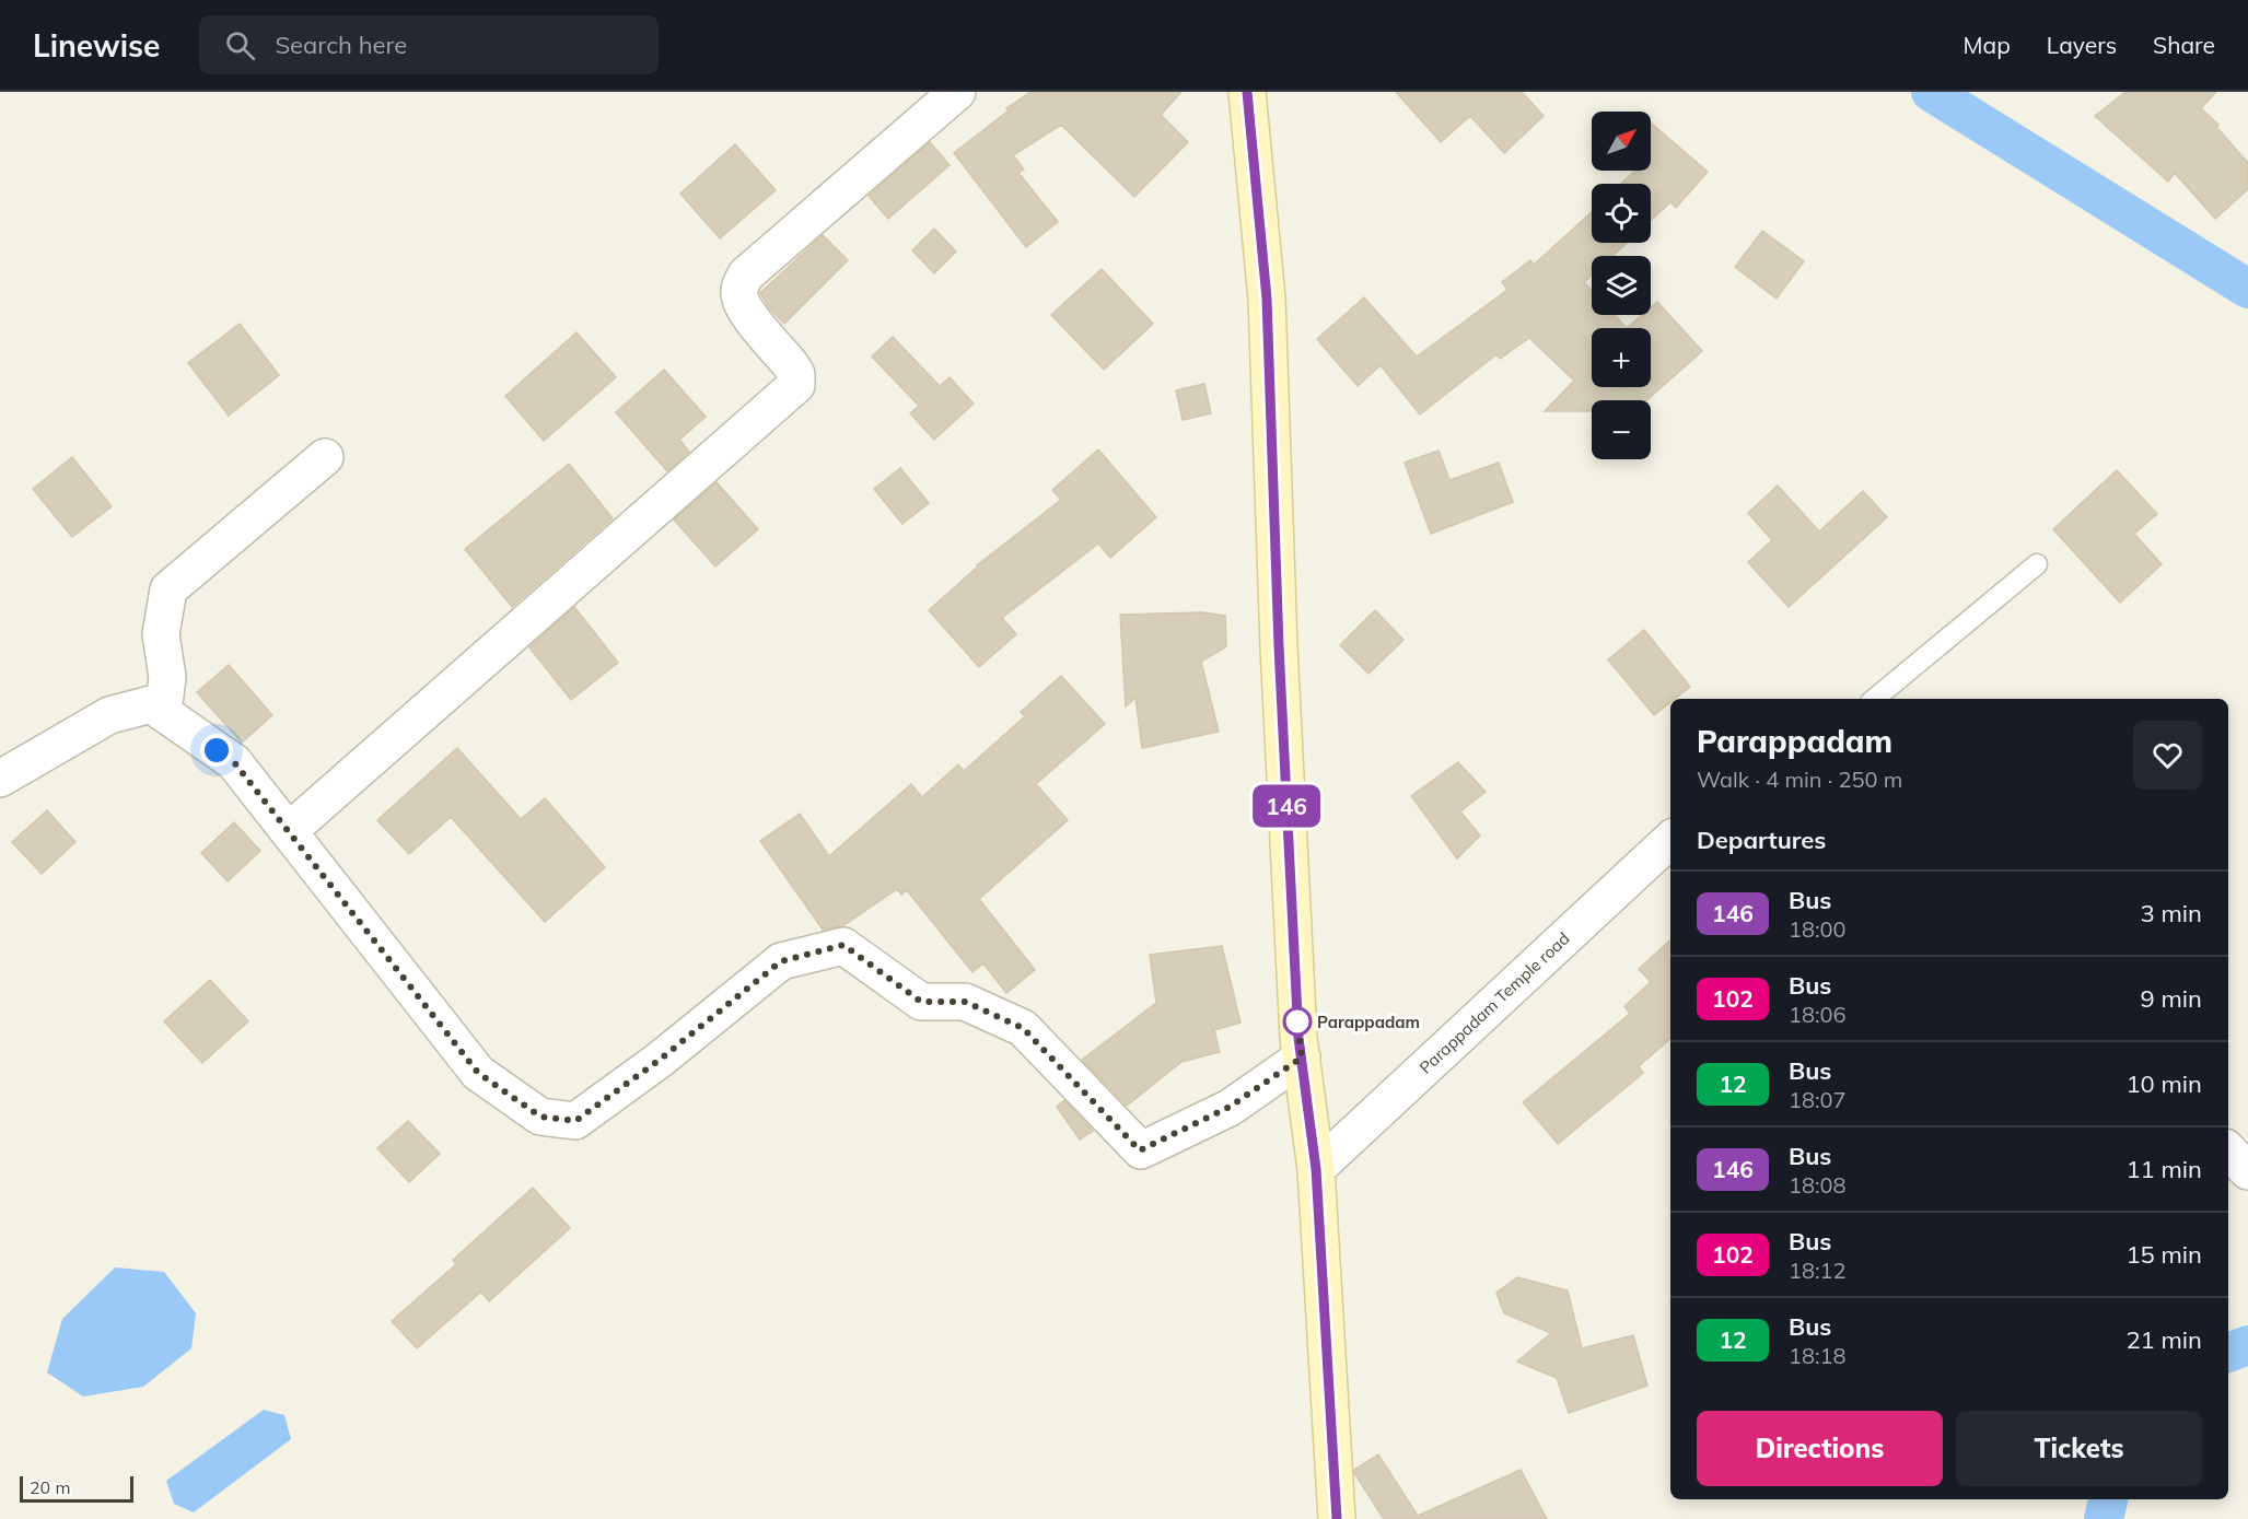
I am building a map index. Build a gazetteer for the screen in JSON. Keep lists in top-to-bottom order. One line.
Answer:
{"streets":{"street":["Parappadam Temple road"]},"places":["Parappadam"],"lines":["bus line 146"],"scale_bar":"20 m","north":"top right","page":{"header":"Linewise","search":"Search here","nav":["Map","Layers","Share"],"on_map":"146","map_buttons":["+","−"],"heading":[["Parappadam","Walk · 4 min · 250 m"],"Departures"],"list":[{"mark":"146","name":"Bus","note":"18:00","value":"3 min"},{"mark":"102","name":"Bus","note":"18:06","value":"9 min"},{"mark":"12","name":"Bus","note":"18:07","value":"10 min"},{"mark":"146","name":"Bus","note":"18:08","value":"11 min"},{"mark":"102","name":"Bus","note":"18:12","value":"15 min"},{"mark":"12","name":"Bus","note":"18:18","value":"21 min"}],"buttons":["Directions","Tickets"],"scale":"20 m"}}
